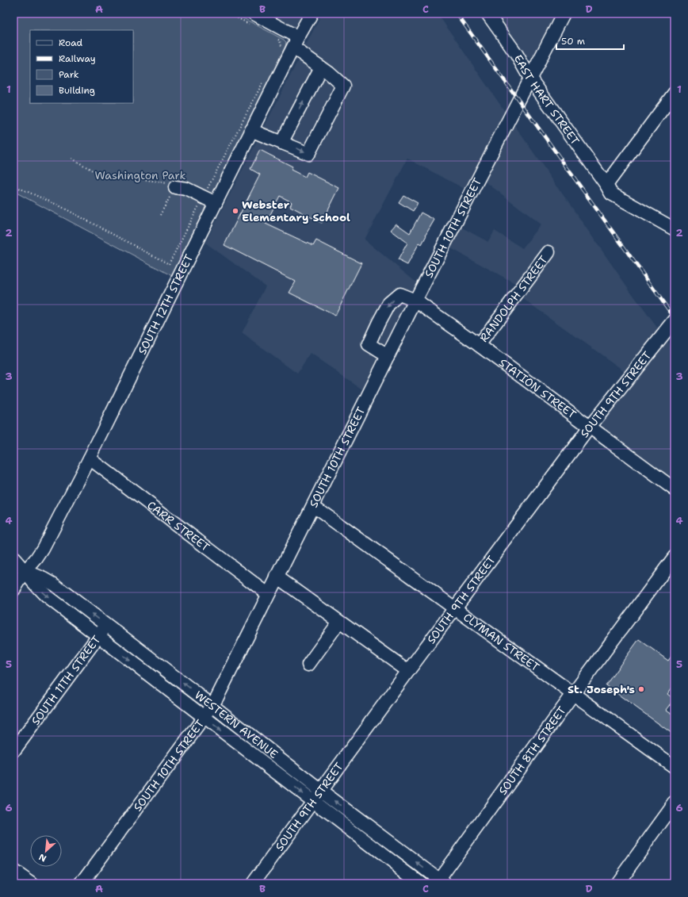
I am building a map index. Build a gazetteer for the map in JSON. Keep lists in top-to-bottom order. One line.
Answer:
{"streets":{"street":["EAST HART STREET","SOUTH 10TH STREET","RANDOLPH STREET","SOUTH 12TH STREET","STATION STREET","SOUTH 9TH STREET","CARR STREET","CLYMAN STREET","SOUTH 11TH STREET","WESTERN AVENUE","SOUTH 8TH STREET"]},"crossings":[["EAST HART STREET","SOUTH 10TH STREET"],["SOUTH 10TH STREET","STATION STREET"],["SOUTH 10TH STREET","CARR STREET"],["SOUTH 10TH STREET","CLYMAN STREET"],["SOUTH 10TH STREET","WESTERN AVENUE"],["RANDOLPH STREET","STATION STREET"],["SOUTH 12TH STREET","CARR STREET"],["SOUTH 12TH STREET","WESTERN AVENUE"],["STATION STREET","SOUTH 9TH STREET"],["SOUTH 9TH STREET","CLYMAN STREET"],["SOUTH 9TH STREET","WESTERN AVENUE"],["CLYMAN STREET","SOUTH 8TH STREET"],["SOUTH 11TH STREET","WESTERN AVENUE"],["WESTERN AVENUE","SOUTH 8TH STREET"]],"parks":["Washington Park"],"places":["Webster Elementary School","St. Joseph's"],"legend":["Road","Railway","Park","Building"],"scale_bar":"50 m","north":"bottom left","grid":{"columns":["A","B","C","D"],"rows":["1","2","3","4","5","6"]}}
